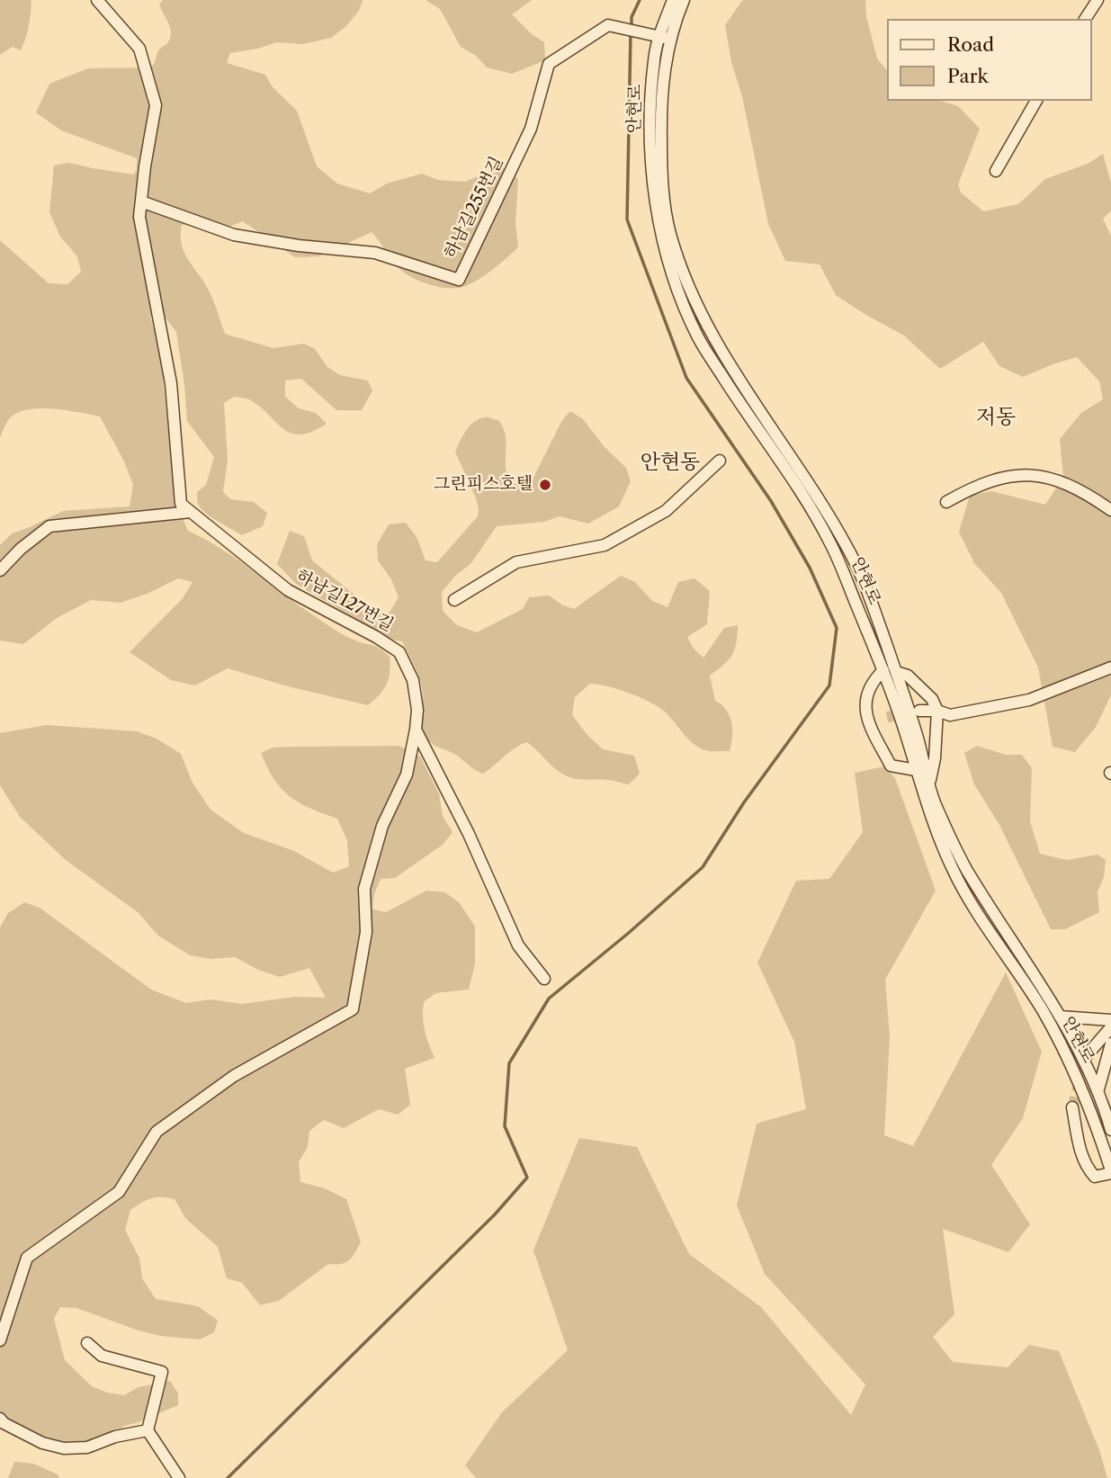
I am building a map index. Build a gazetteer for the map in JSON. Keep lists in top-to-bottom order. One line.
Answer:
{"streets":{"street":["안현로","하남길255번길","하남길127번길"]},"crossings":[["안현로","하남길255번길"],["하남길255번길","하남길127번길"]],"districts":["저동","안현동"],"places":["그린피스호텔"],"legend":["Road","Park"]}
